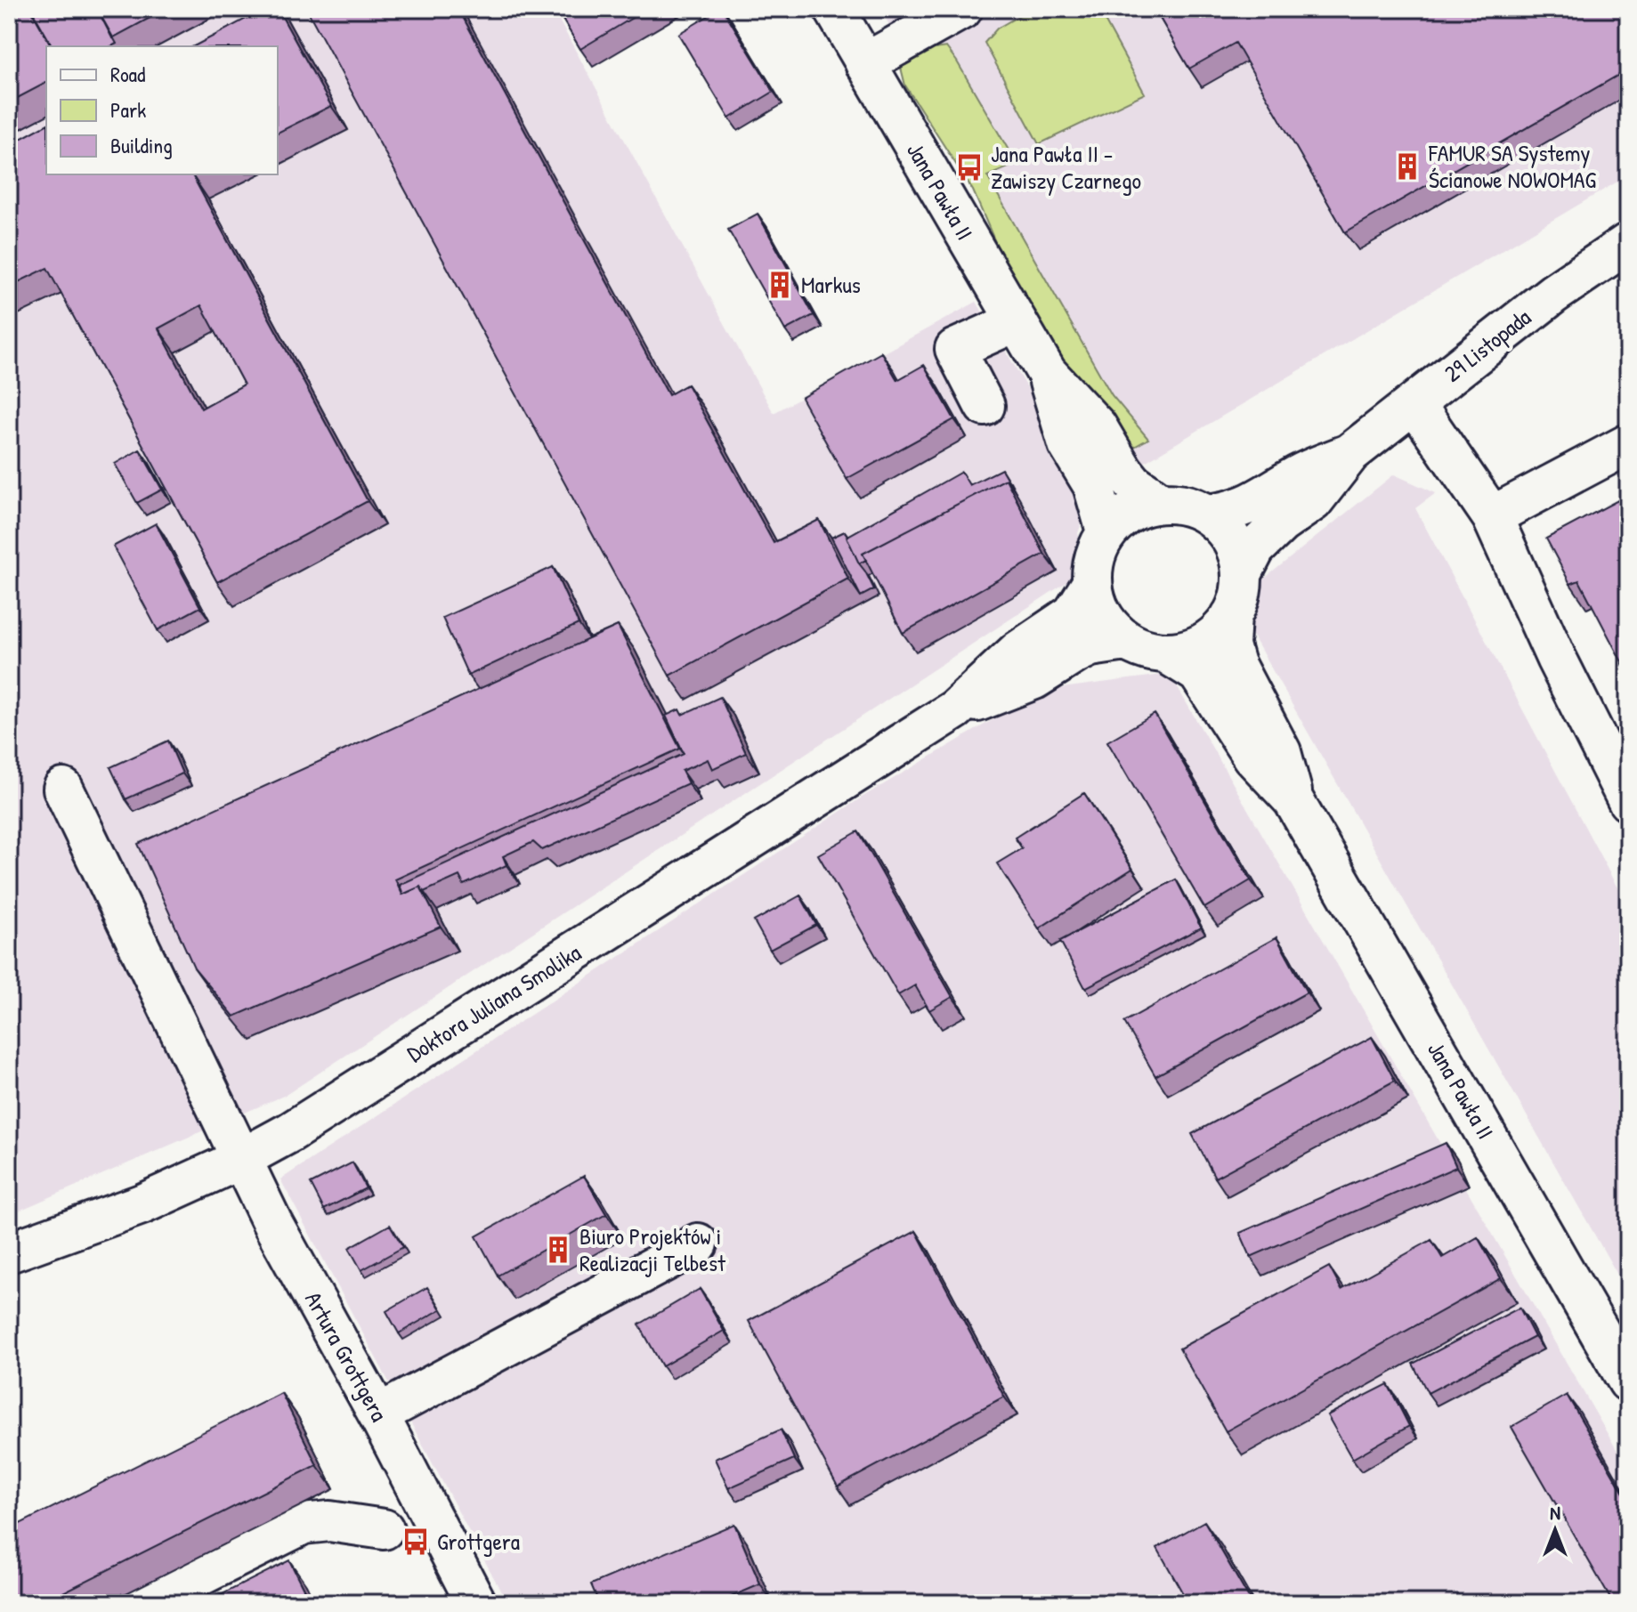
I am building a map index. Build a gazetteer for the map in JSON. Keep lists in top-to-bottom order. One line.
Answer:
{"streets":{"street":["Jana Pawła II","29 Listopada","Doktora Juliana Smolika","Artura Grottgera"]},"crossings":[["Jana Pawła II","29 Listopada"],["Jana Pawła II","Doktora Juliana Smolika"],["29 Listopada","Doktora Juliana Smolika"],["Doktora Juliana Smolika","Artura Grottgera"]],"places":{"building":["FAMUR SA Systemy Ścianowe NOWOMAG","Markus","Biuro Projektów i Realizacji Telbest"],"bus stop":["Jana Pawła II - Zawiszy Czarnego","Grottgera"]},"legend":["Road","Park","Building"],"north":"top"}
